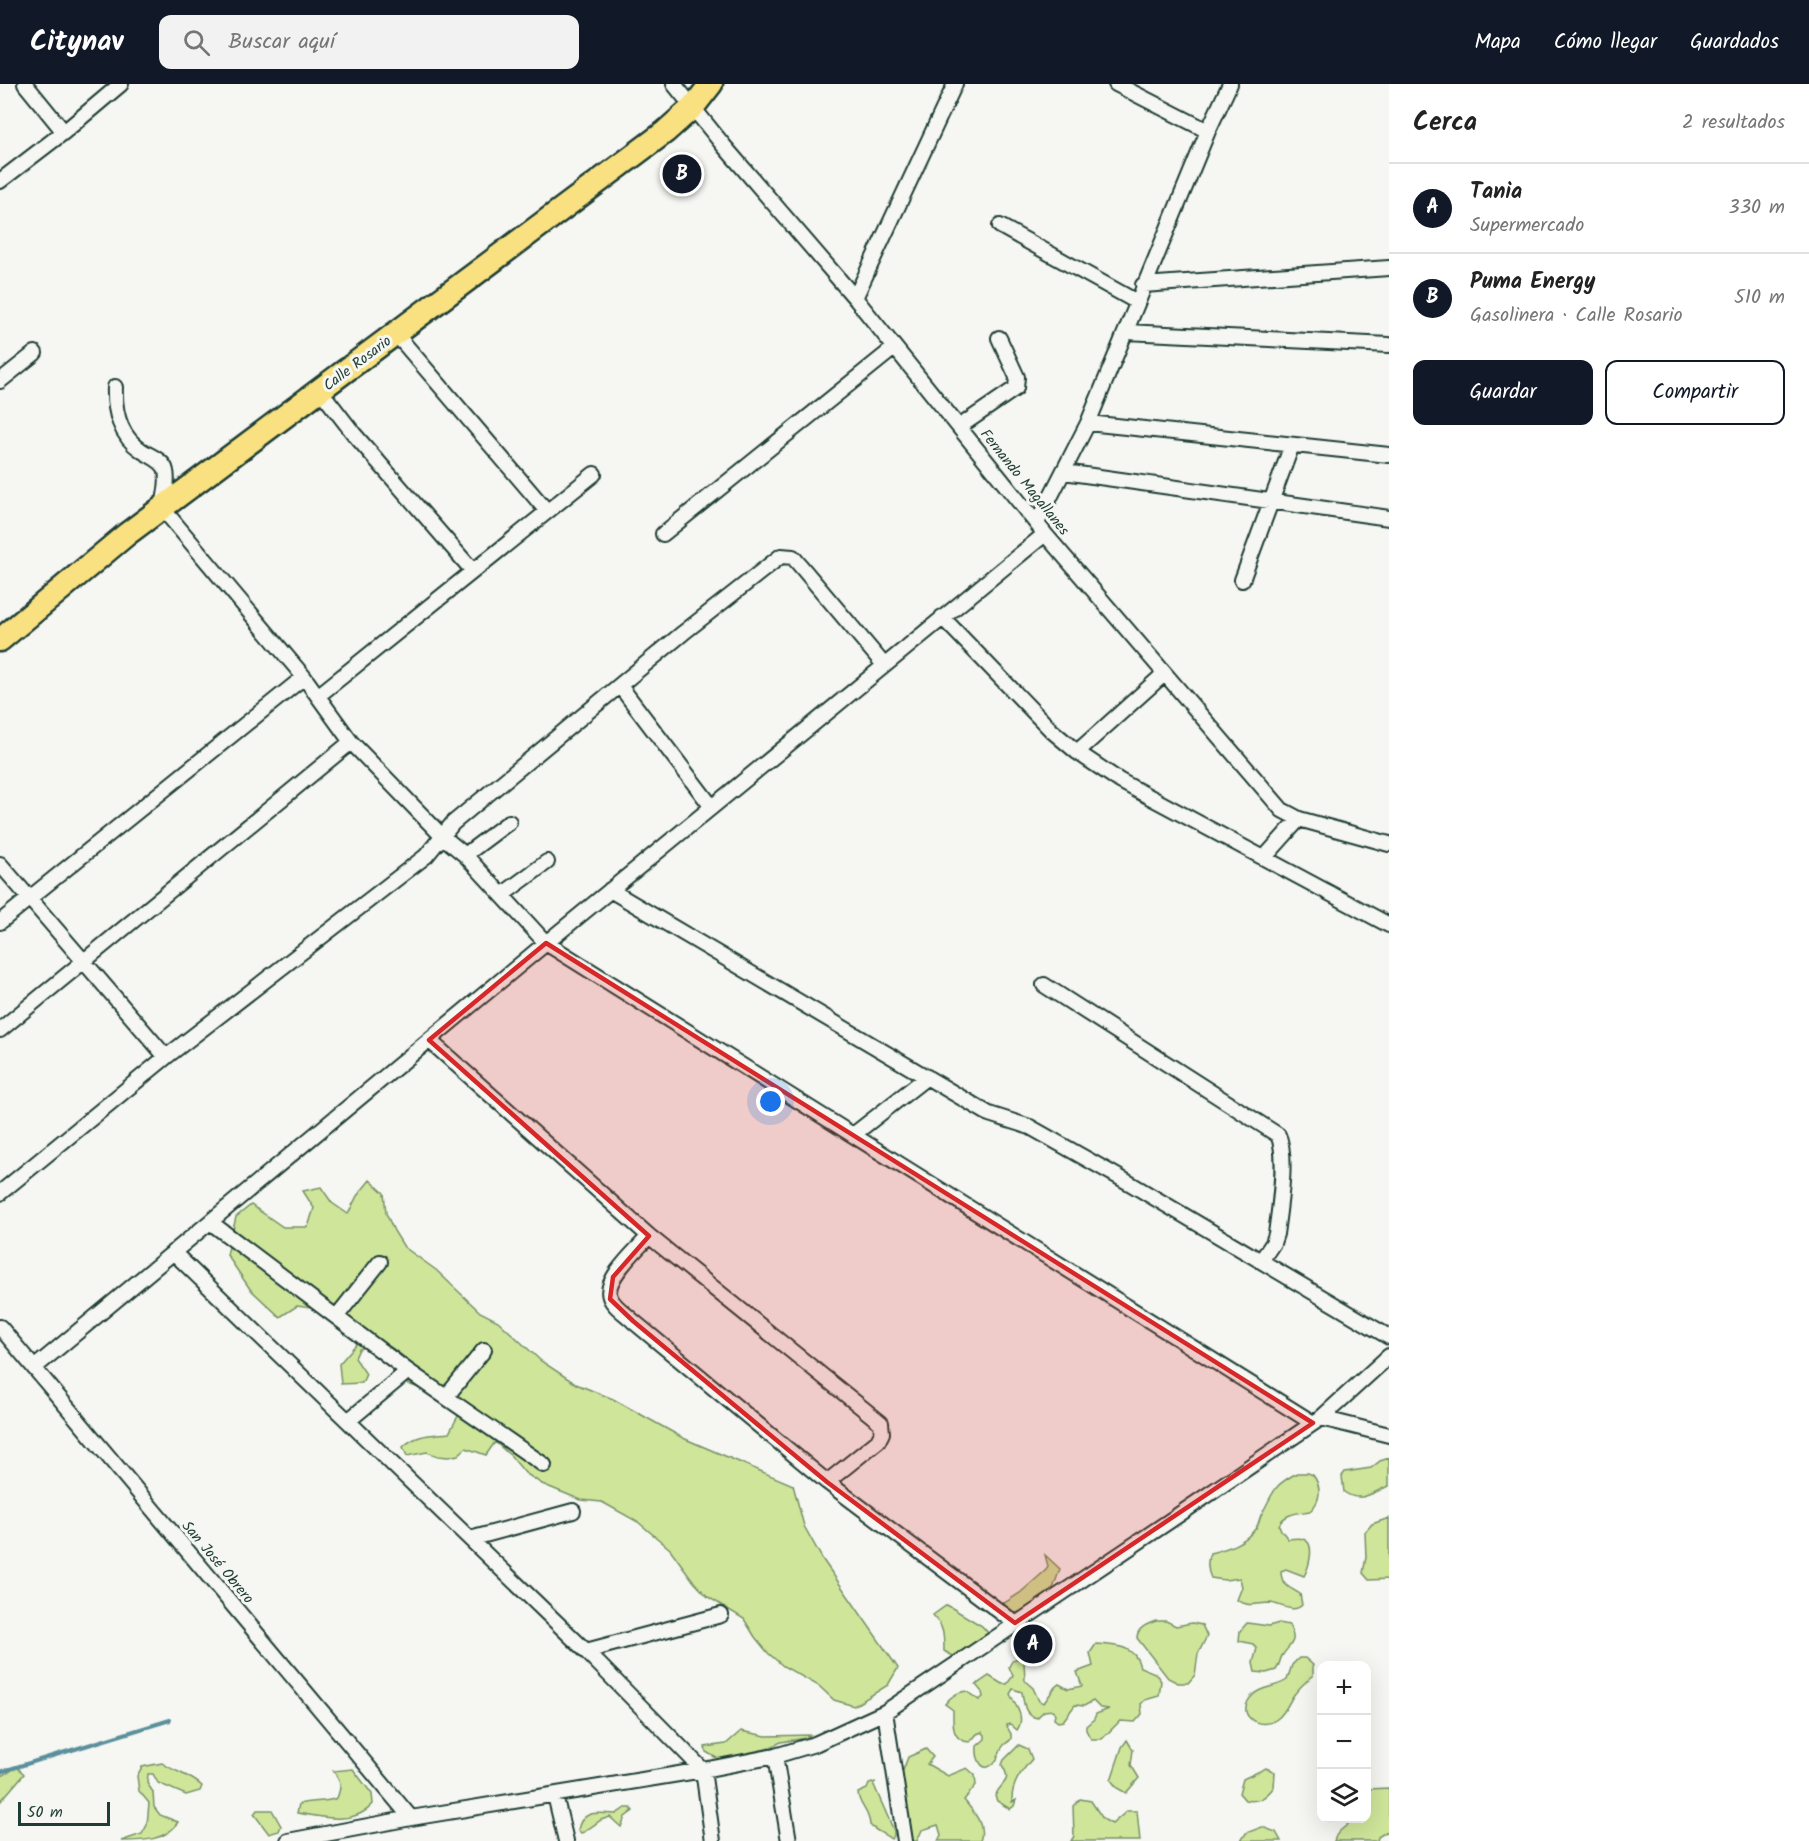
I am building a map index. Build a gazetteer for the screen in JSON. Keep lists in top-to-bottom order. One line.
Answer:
{"streets":{"main road":["Calle Rosario"],"street":["Fernando Magallanes","San José Obrero"]},"crossings":[["Calle Rosario","Fernando Magallanes"]],"scale_bar":"50 m","page":{"header":"Citynav","search":"Buscar aquí","nav":["Mapa","Cómo llegar","Guardados"],"heading":["Cerca","2 resultados"],"pins":["B","A"],"list":[{"mark":"A","name":"Tania","note":"Supermercado","value":"330 m"},{"mark":"B","name":"Puma Energy","note":"Gasolinera · Calle Rosario","value":"510 m"}],"buttons":["Guardar","Compartir"],"map_buttons":["+","−"],"scale":"50 m"}}
